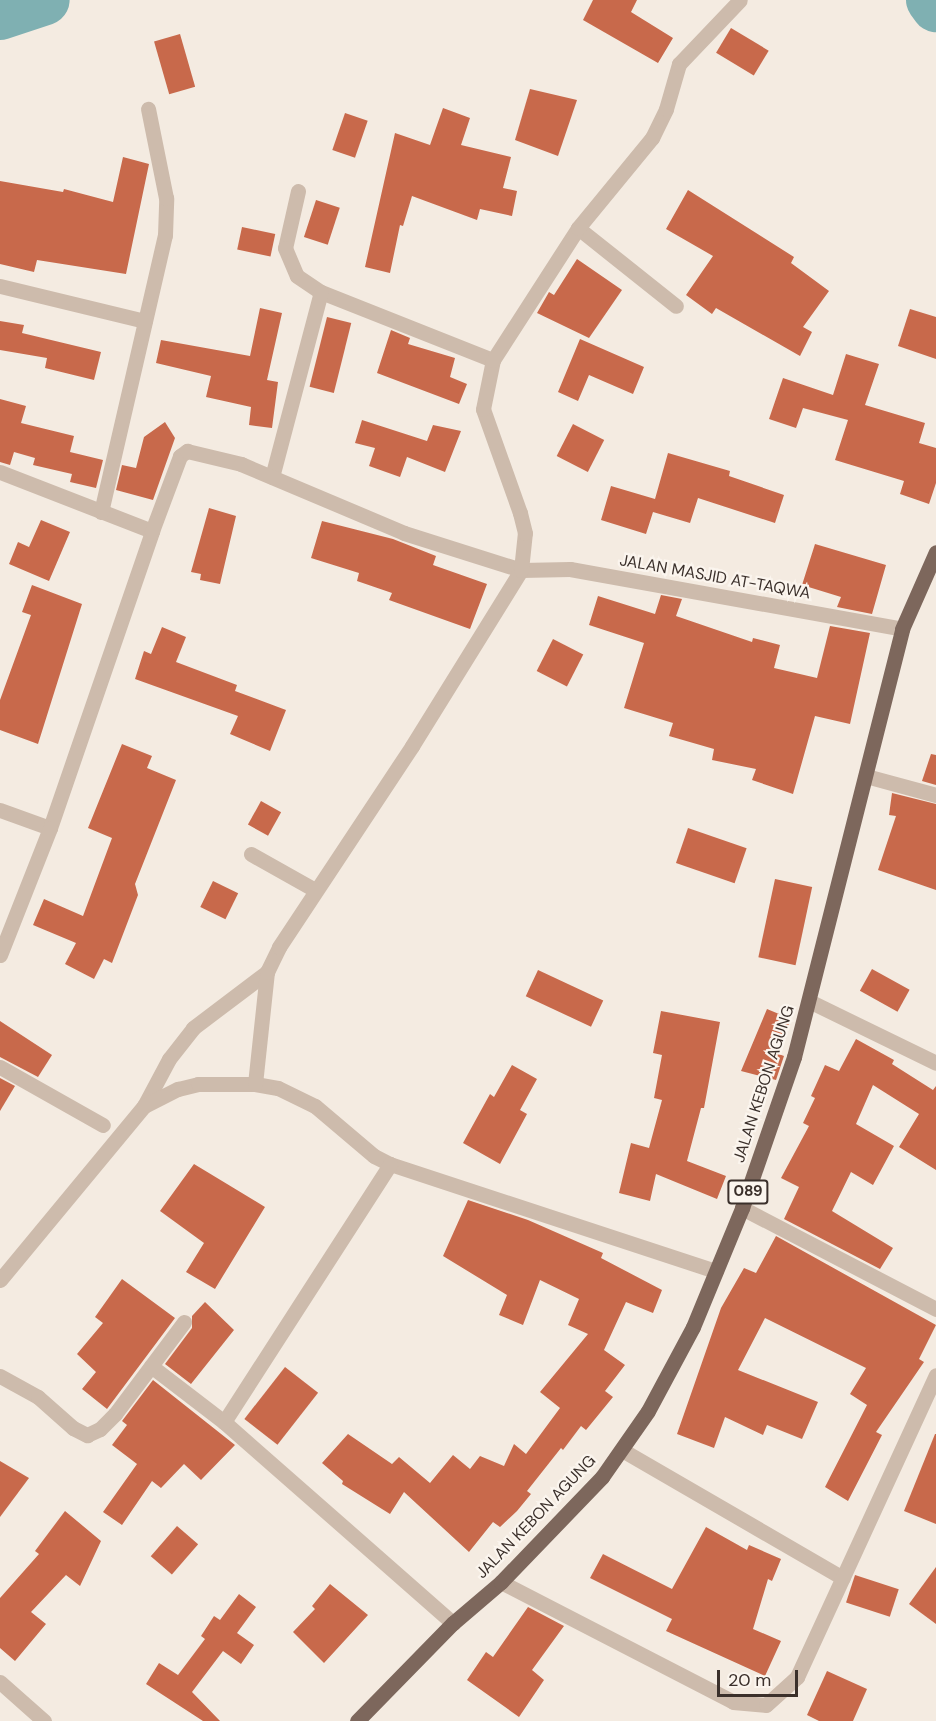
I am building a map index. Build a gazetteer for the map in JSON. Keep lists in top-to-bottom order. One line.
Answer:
{"streets":{"main road":["JALAN KEBON AGUNG","089"],"street":["JALAN MASJID AT-TAQWA"]},"crossings":[["JALAN MASJID AT-TAQWA","JALAN KEBON AGUNG"]],"scale_bar":"20 m"}
